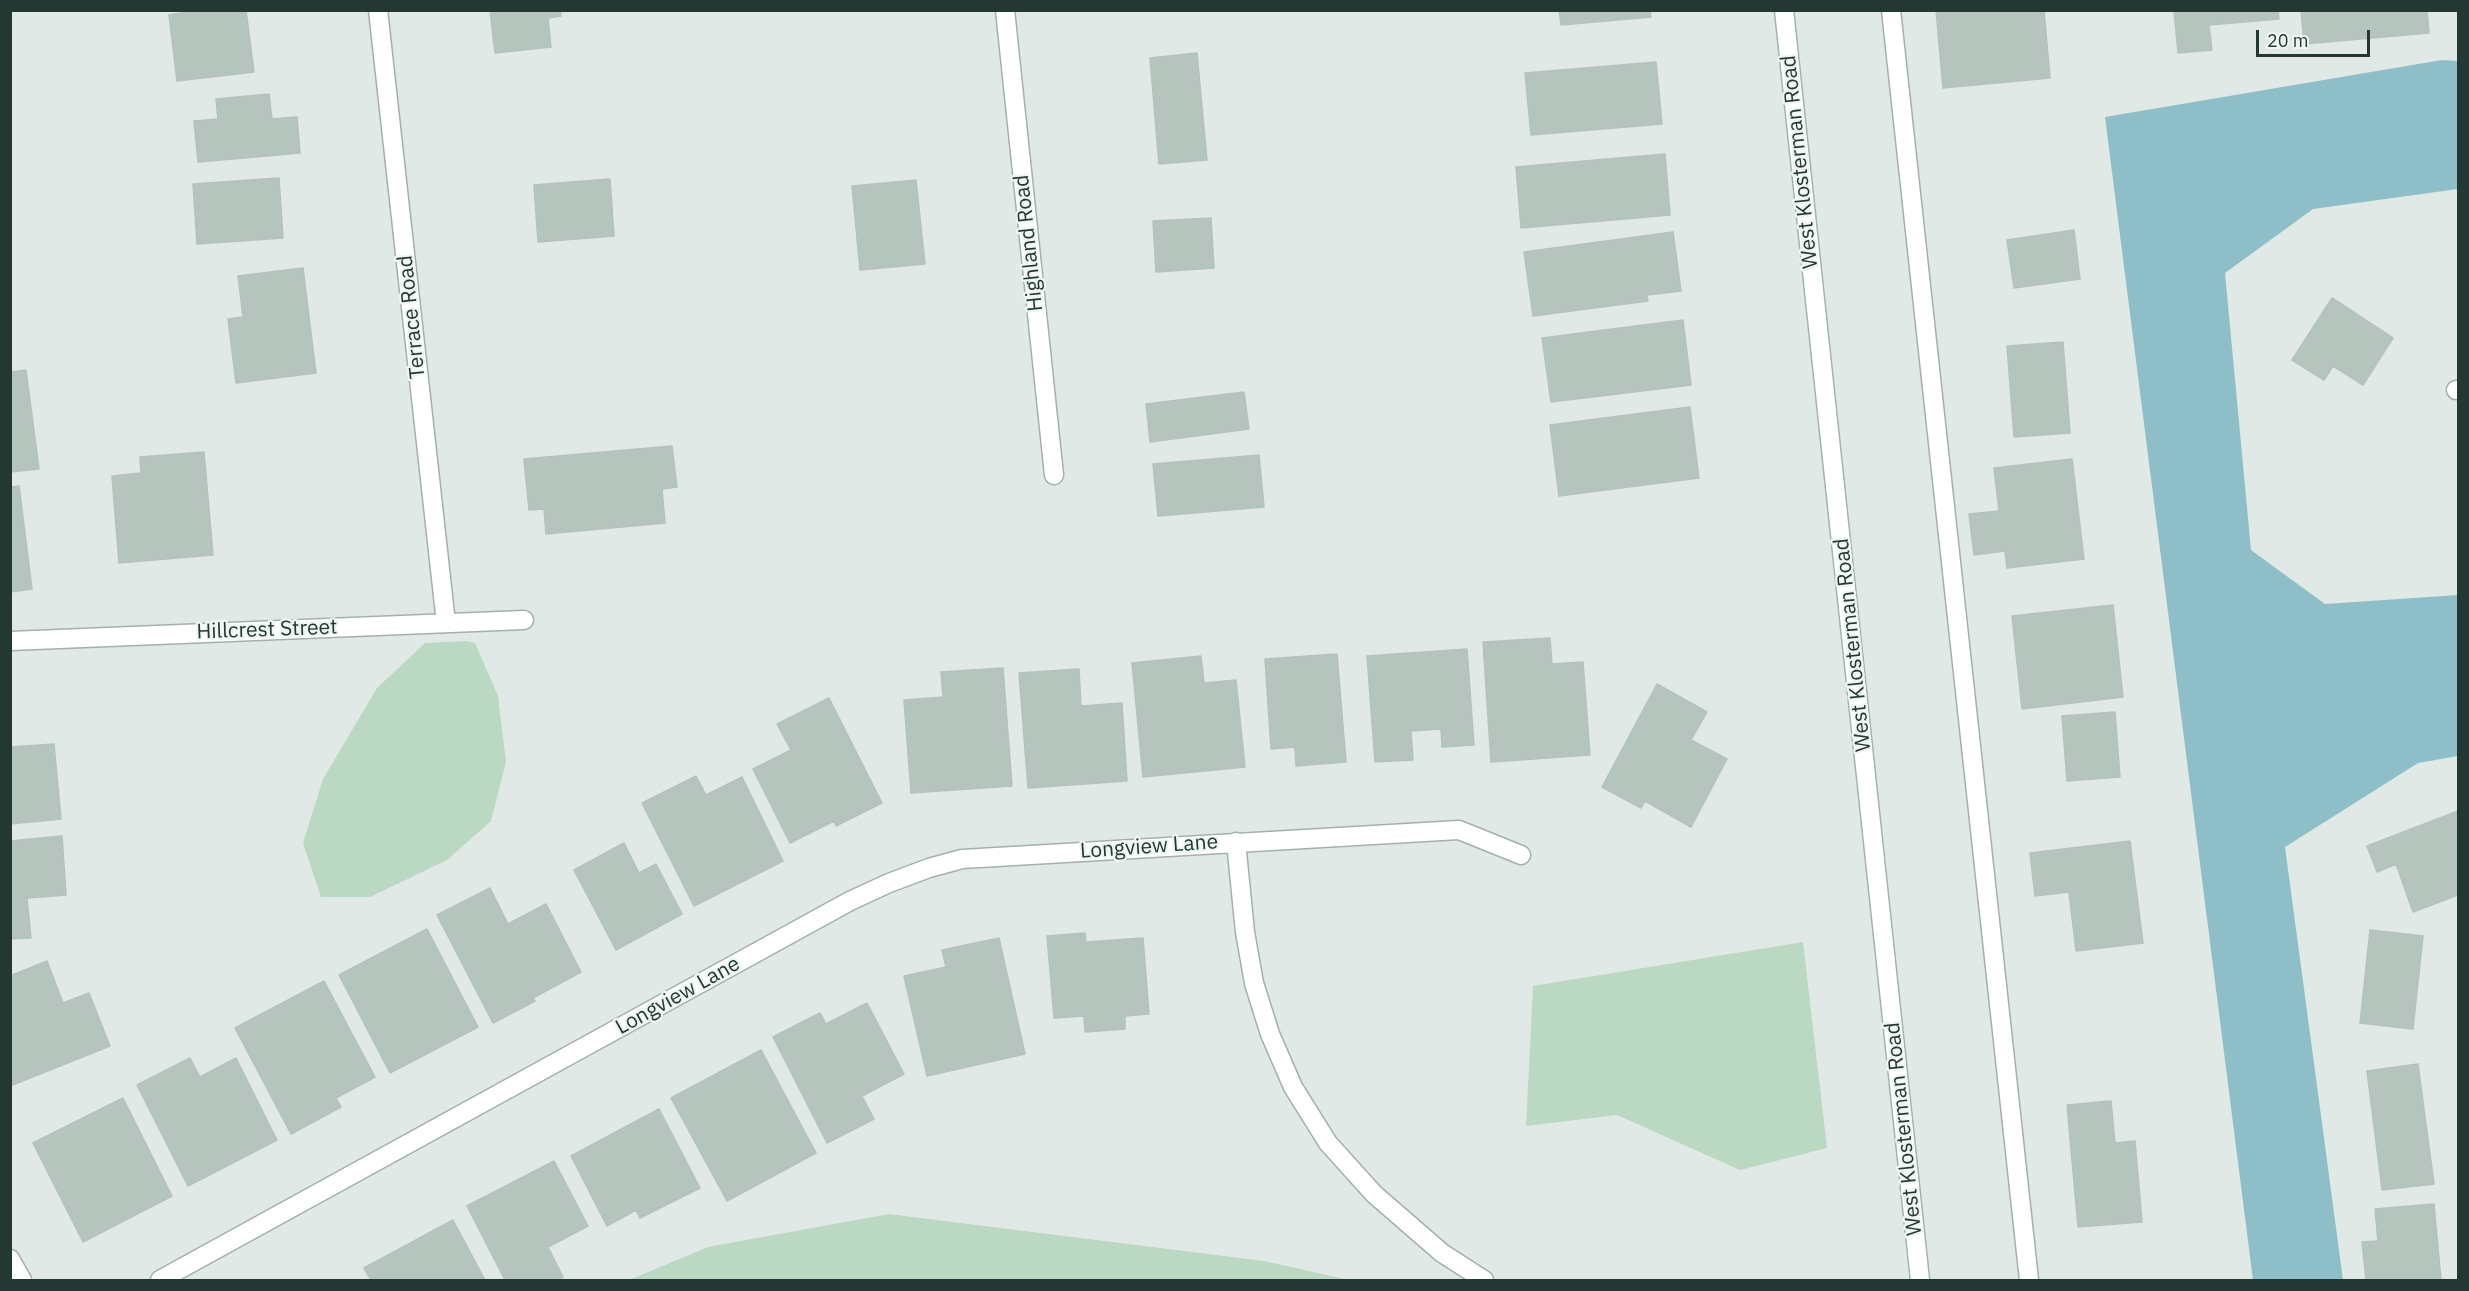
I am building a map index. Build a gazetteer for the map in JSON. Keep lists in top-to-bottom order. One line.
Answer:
{"streets":{"street":["West Klosterman Road","Highland Road","Terrace Road","Hillcrest Street","Longview Lane"]},"crossings":[["Terrace Road","Hillcrest Street"]],"scale_bar":"20 m"}
